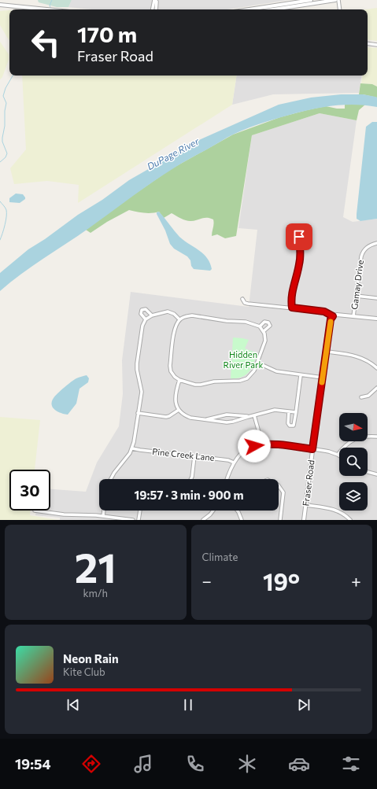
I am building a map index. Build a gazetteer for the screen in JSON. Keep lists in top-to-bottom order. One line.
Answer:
{"streets":{"street":["Gamay Drive","Pine Creek Lane","Fraser Road"]},"water":["DuPage River"],"parks":["Hidden River Park"],"north":"right","page":{"turn":["170 m","Fraser Road"],"limit":"30","trip":"19:57 · 3 min · 900 m","tile":[["21","km/h"],"Climate"],"heat":["−","19°","+"],"song":["Neon Rain","Kite Club"],"tabs":"19:54"}}
